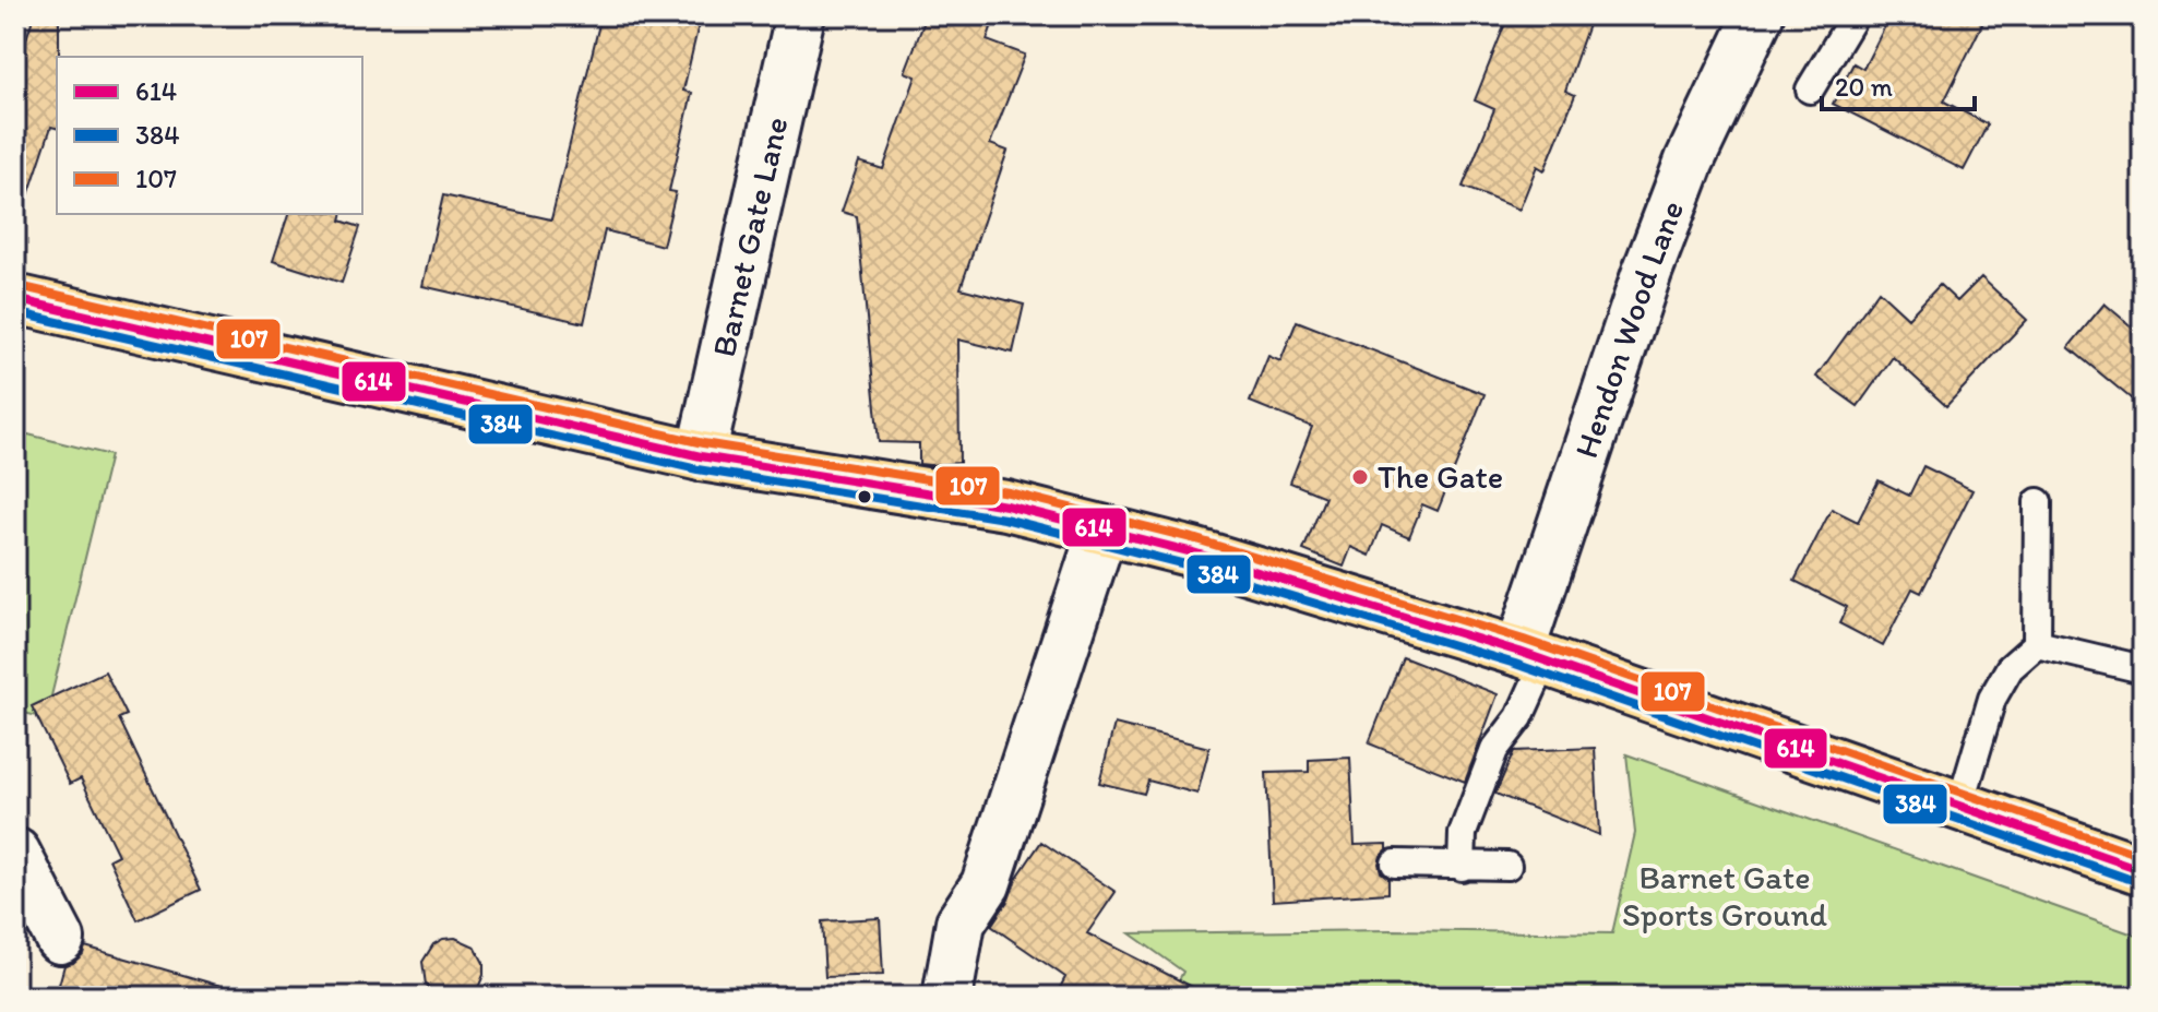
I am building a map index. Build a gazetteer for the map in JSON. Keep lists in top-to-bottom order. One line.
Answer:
{"streets":{"street":["Barnet Gate Lane","Hendon Wood Lane"]},"parks":["Barnet Gate Sports Ground"],"places":["The Gate"],"lines":["transit line 107","transit line 614","transit line 384"],"legend":["614","384","107"],"scale_bar":"20 m"}
